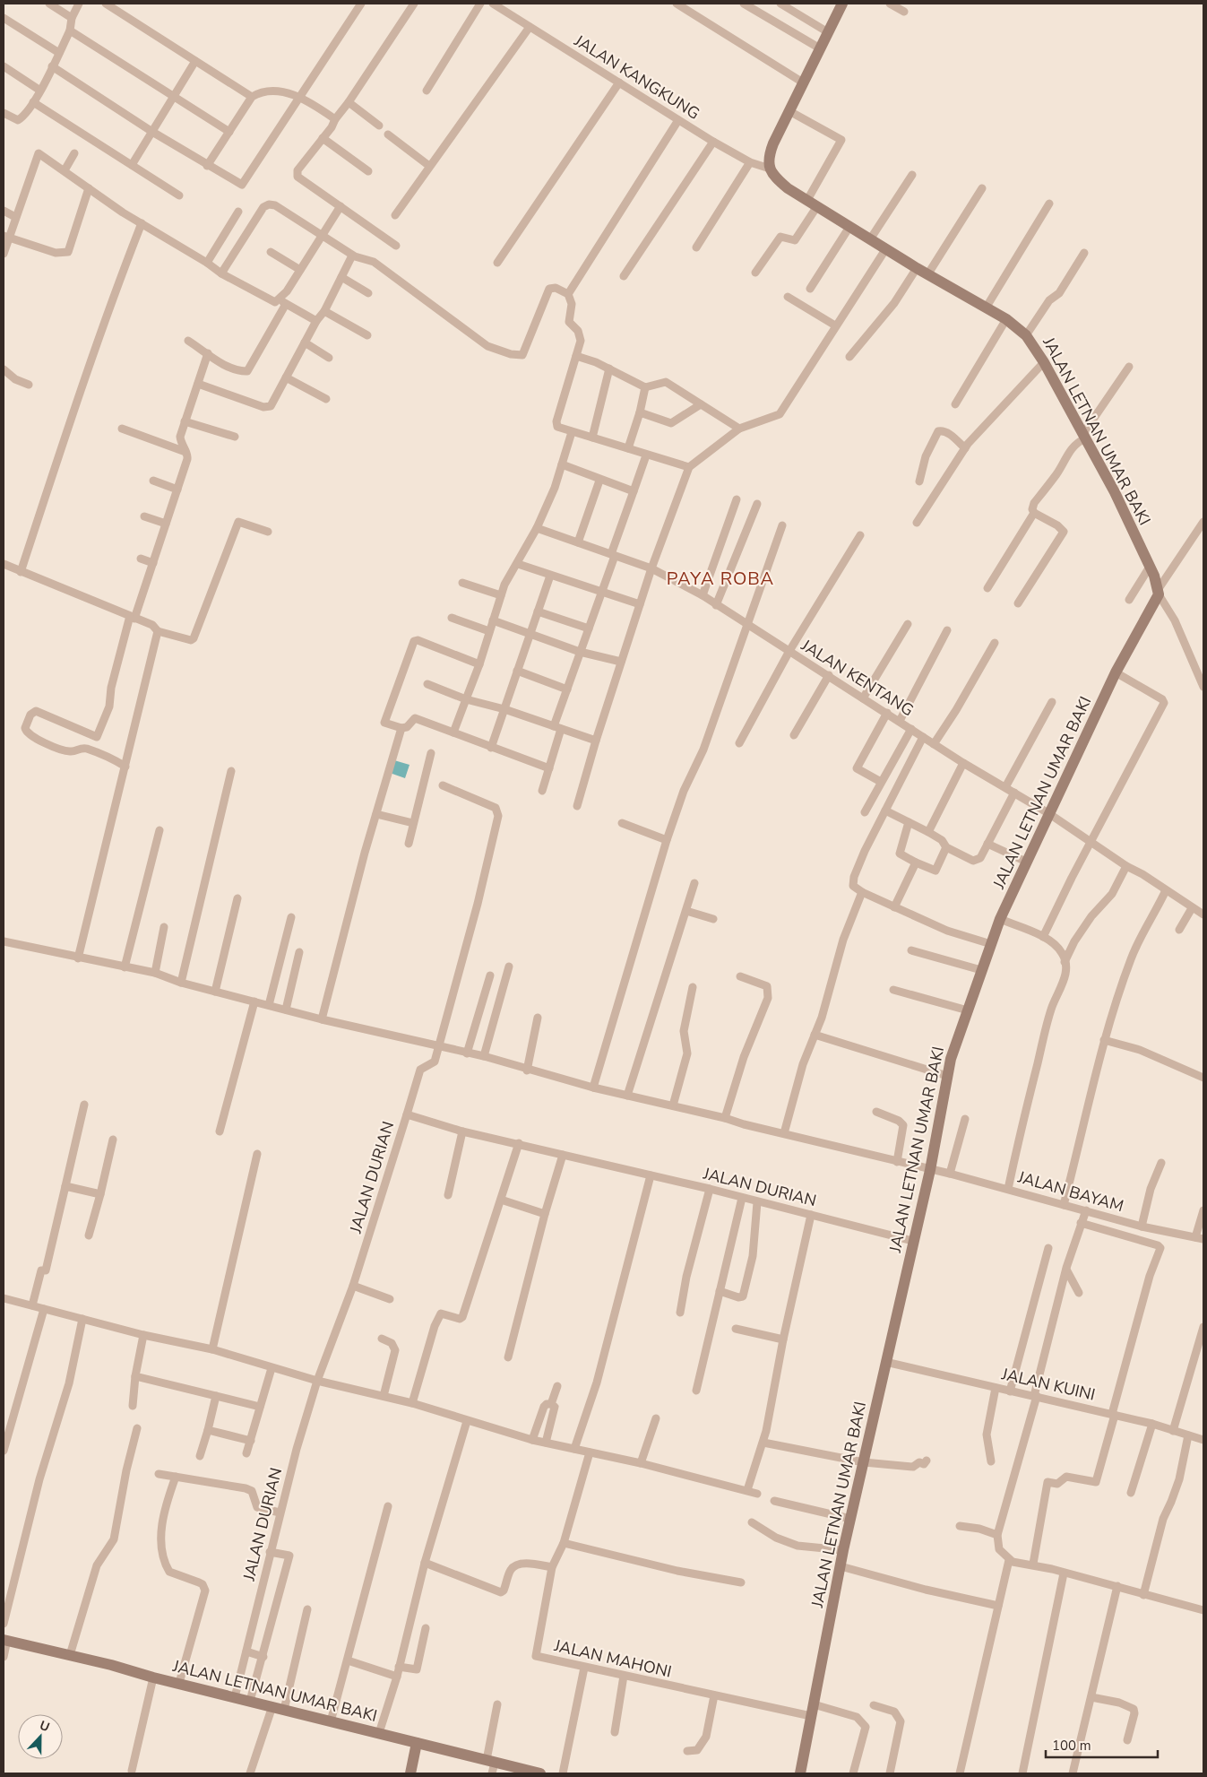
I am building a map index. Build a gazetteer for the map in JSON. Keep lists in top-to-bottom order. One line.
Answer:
{"streets":{"street":["JALAN KANGKUNG","JALAN LETNAN UMAR BAKI","JALAN KENTANG","JALAN DURIAN","JALAN BAYAM","JALAN KUINI","JALAN MAHONI"]},"crossings":[["JALAN KANGKUNG","JALAN LETNAN UMAR BAKI"],["JALAN LETNAN UMAR BAKI","JALAN KENTANG"],["JALAN LETNAN UMAR BAKI","JALAN DURIAN"],["JALAN LETNAN UMAR BAKI","JALAN BAYAM"],["JALAN LETNAN UMAR BAKI","JALAN KUINI"],["JALAN LETNAN UMAR BAKI","JALAN MAHONI"]],"districts":["PAYA ROBA"],"scale_bar":"100 m","north":"top"}
